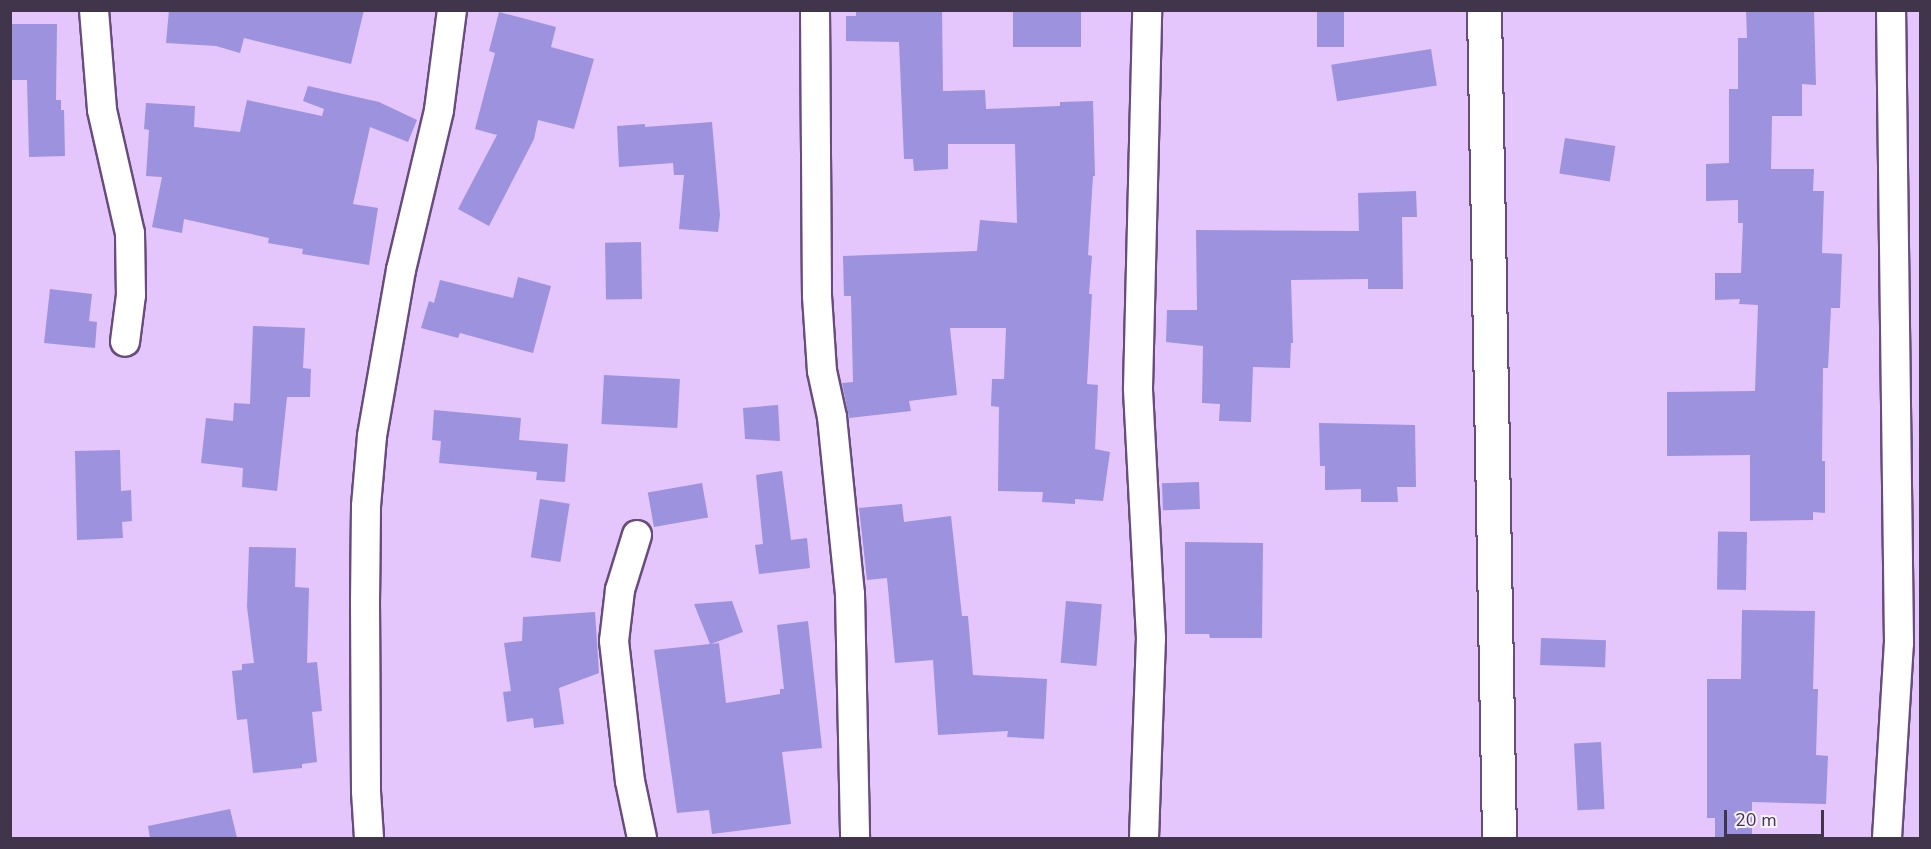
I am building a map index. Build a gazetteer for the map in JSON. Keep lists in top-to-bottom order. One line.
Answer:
{"scale_bar":"20 m"}
